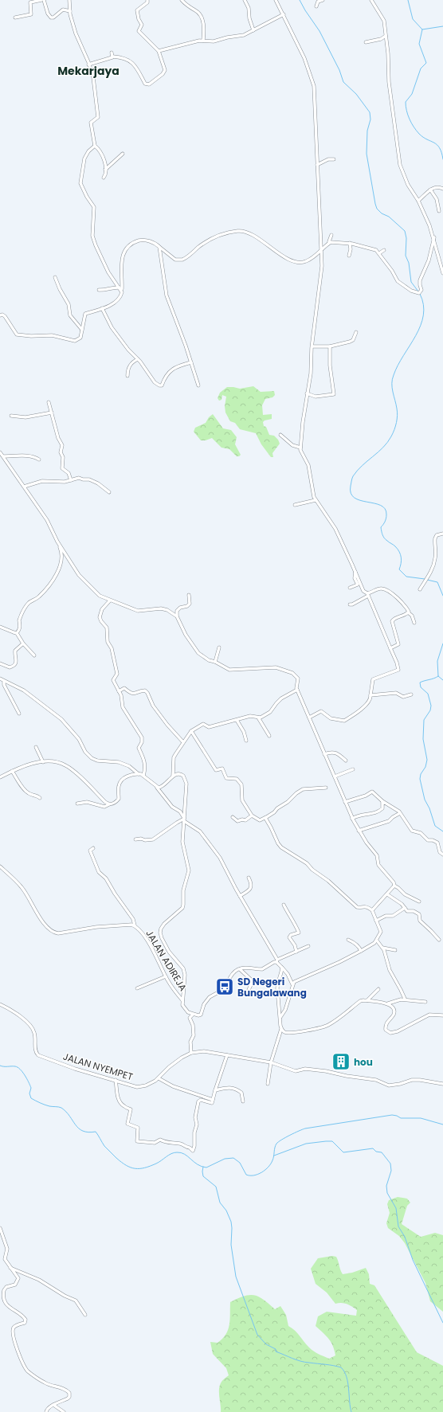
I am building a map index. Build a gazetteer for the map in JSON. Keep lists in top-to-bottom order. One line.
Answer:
{"streets":{"street":["JALAN ADIREJA","JALAN NYEMPET"]},"districts":["Mekarjaya"],"places":{"bus stop":["SD Negeri Bungalawang"],"building":["hou"]}}
